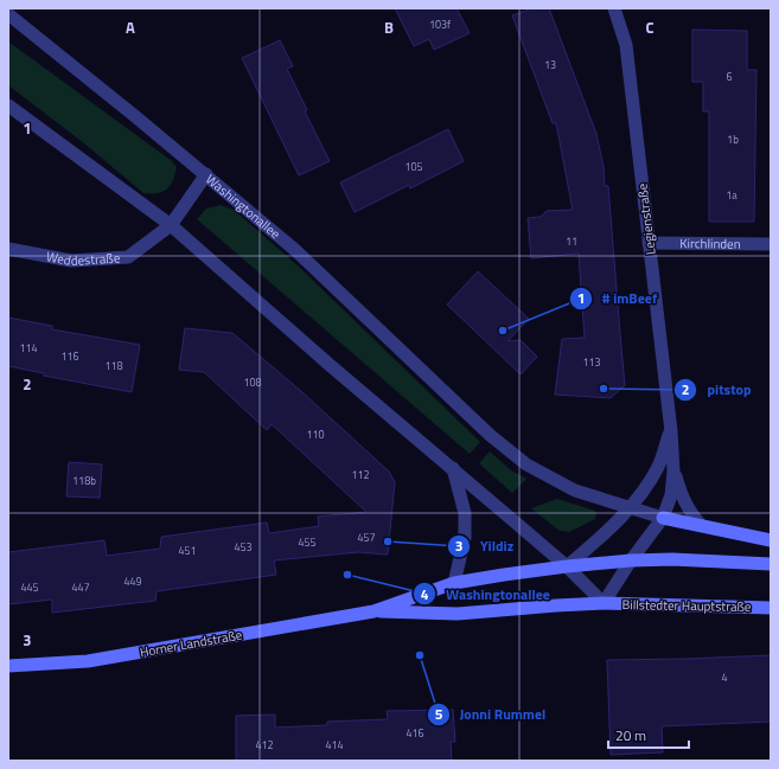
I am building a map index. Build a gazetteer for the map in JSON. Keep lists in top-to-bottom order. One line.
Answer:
{"streets":{"main road":["Billstedter Hauptstraße","Horner Landstraße"],"street":["Washingtonallee","Legienstraße","Kirchlinden","Weddestraße"]},"crossings":[["Washingtonallee","Legienstraße"],["Washingtonallee","Weddestraße"],["Legienstraße","Kirchlinden"],["Legienstraße","Billstedter Hauptstraße"],["Legienstraße","Horner Landstraße"],["Billstedter Hauptstraße","Horner Landstraße"]],"places":["# imBeef","pitstop","Yildiz","Washingtonallee","Jonni Rummel"],"house_numbers":["103f","13","6","1b","105","1a","11","114","116","113","118","108","110","112","118b","457","455","453","451","449","445","447","4","416","412","414"],"scale_bar":"20 m","grid":{"columns":["A","B","C"],"rows":["1","2","3"]}}
